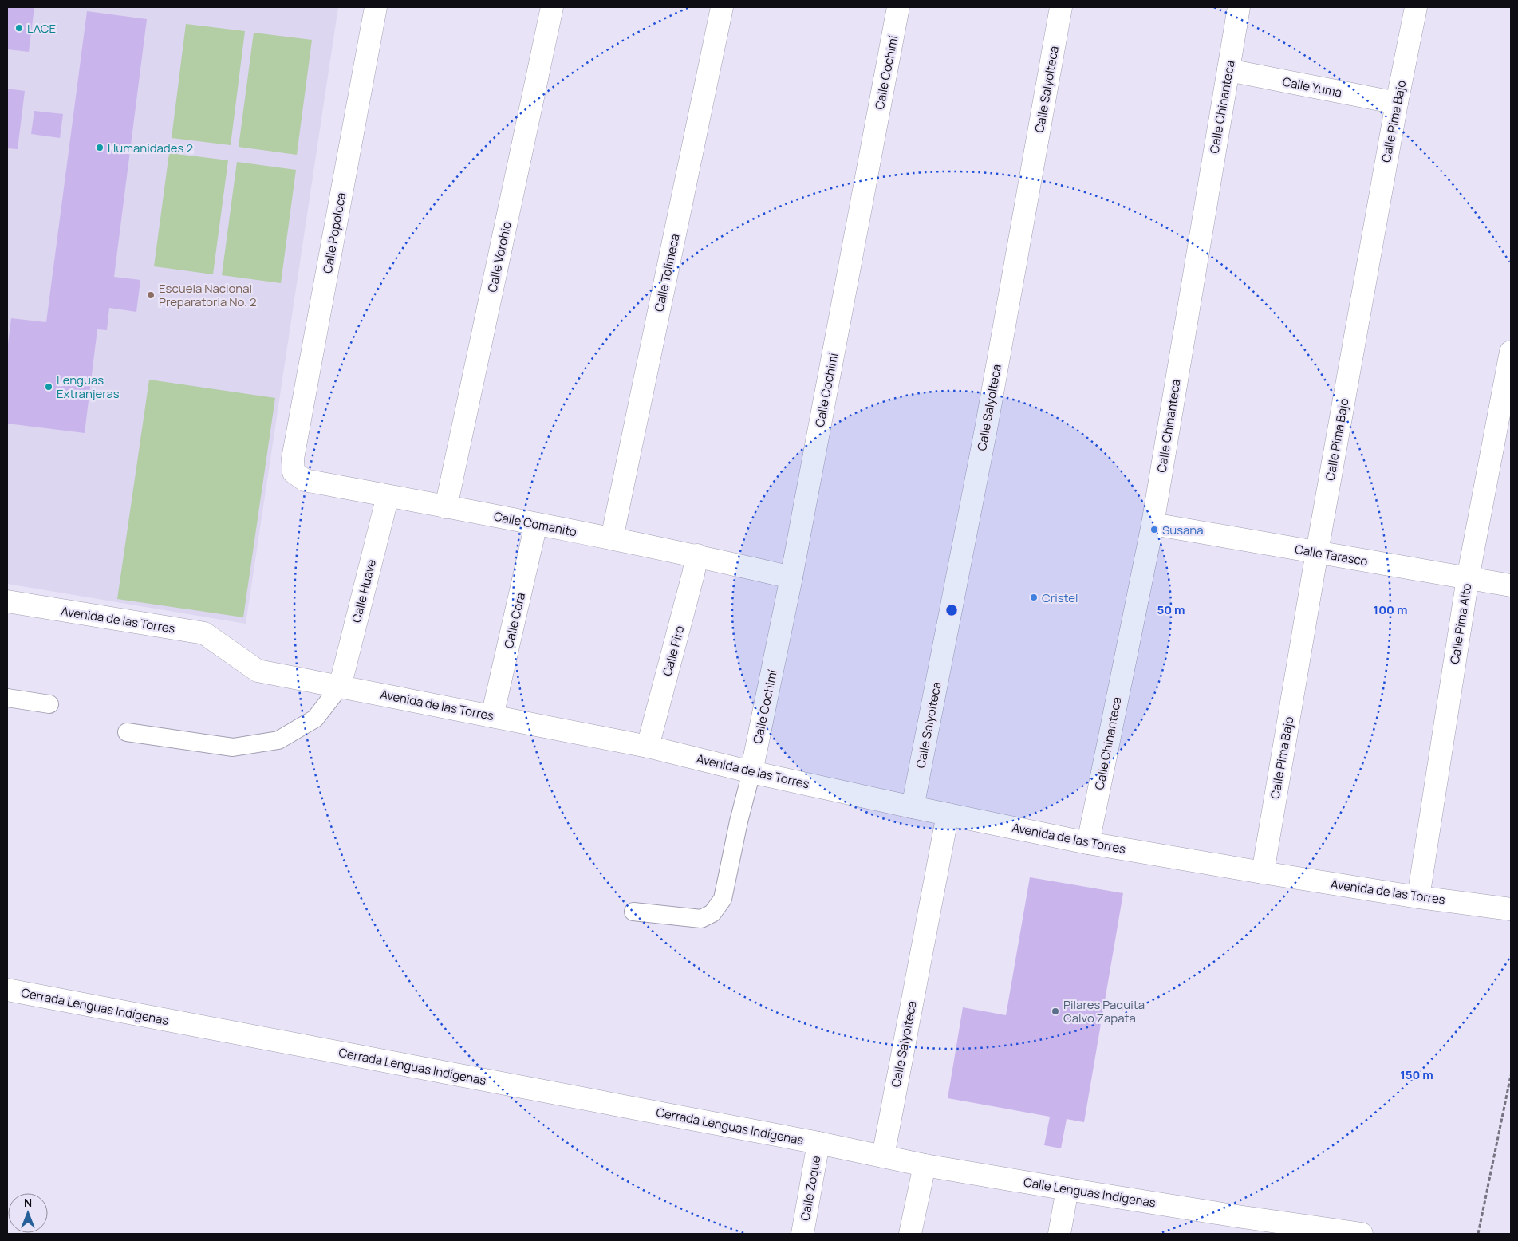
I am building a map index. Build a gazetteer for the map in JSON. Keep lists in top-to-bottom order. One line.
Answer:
{"streets":{"street":["Calle Cochimí","Calle Yuma","Calle Salyolteca","Calle Chinanteca","Calle Pima Bajo","Calle Popoloca","Calle Vorohio","Calle Tolimeca","Calle Comanito","Calle Tarasco","Calle Huave","Avenida de las Torres","Calle Cora","Calle Pima Alto","Calle Piro","Cerrada Lenguas Indígenas","Calle Zoque","Calle Lenguas Indígenas"]},"crossings":[["Calle Cochimí","Calle Comanito"],["Calle Cochimí","Avenida de las Torres"],["Calle Yuma","Calle Chinanteca"],["Calle Yuma","Calle Pima Bajo"],["Calle Salyolteca","Avenida de las Torres"],["Calle Salyolteca","Calle Lenguas Indígenas"],["Calle Chinanteca","Calle Tarasco"],["Calle Chinanteca","Avenida de las Torres"],["Calle Pima Bajo","Calle Tarasco"],["Calle Pima Bajo","Avenida de las Torres"],["Calle Popoloca","Calle Comanito"],["Calle Vorohio","Calle Comanito"],["Calle Tolimeca","Calle Comanito"],["Calle Comanito","Calle Huave"],["Calle Comanito","Calle Cora"],["Calle Comanito","Calle Piro"],["Calle Tarasco","Calle Pima Alto"],["Calle Huave","Avenida de las Torres"],["Avenida de las Torres","Calle Cora"],["Avenida de las Torres","Calle Pima Alto"],["Avenida de las Torres","Calle Piro"],["Cerrada Lenguas Indígenas","Calle Zoque"],["Cerrada Lenguas Indígenas","Calle Lenguas Indígenas"],["Calle Zoque","Calle Lenguas Indígenas"]],"places":["LACE","Humanidades 2","Escuela Nacional Preparatoria No. 2","Lenguas Extranjeras","Susana","Cristel","Pilares Paquita Calvo Zapata"],"north":"top","rings":["50 m","100 m","150 m"]}
